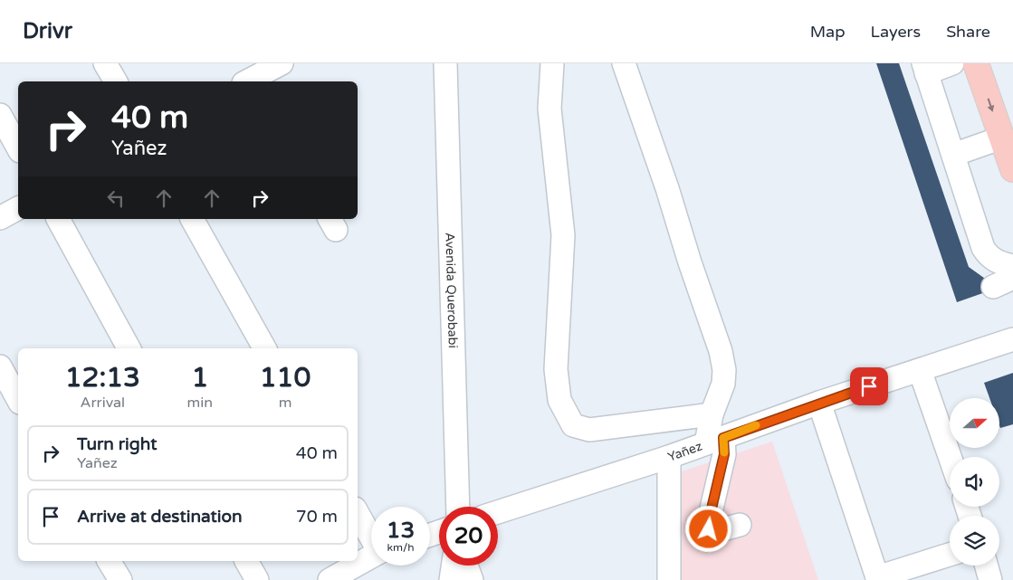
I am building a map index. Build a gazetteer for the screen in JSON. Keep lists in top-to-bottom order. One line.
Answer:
{"streets":{"street":["Avenida Querobabi","Yañez"]},"north":"right","page":{"header":"Drivr","nav":["Map","Layers","Share"],"turn":["40 m","Yañez"],"eta":["12:13","Arrival","1","min","110","m"],"list":[{"name":"Turn right","note":"Yañez","value":"40 m"},{"name":"Arrive at destination","value":"70 m"}],"speed":"13 km/h","limit":"20"}}
